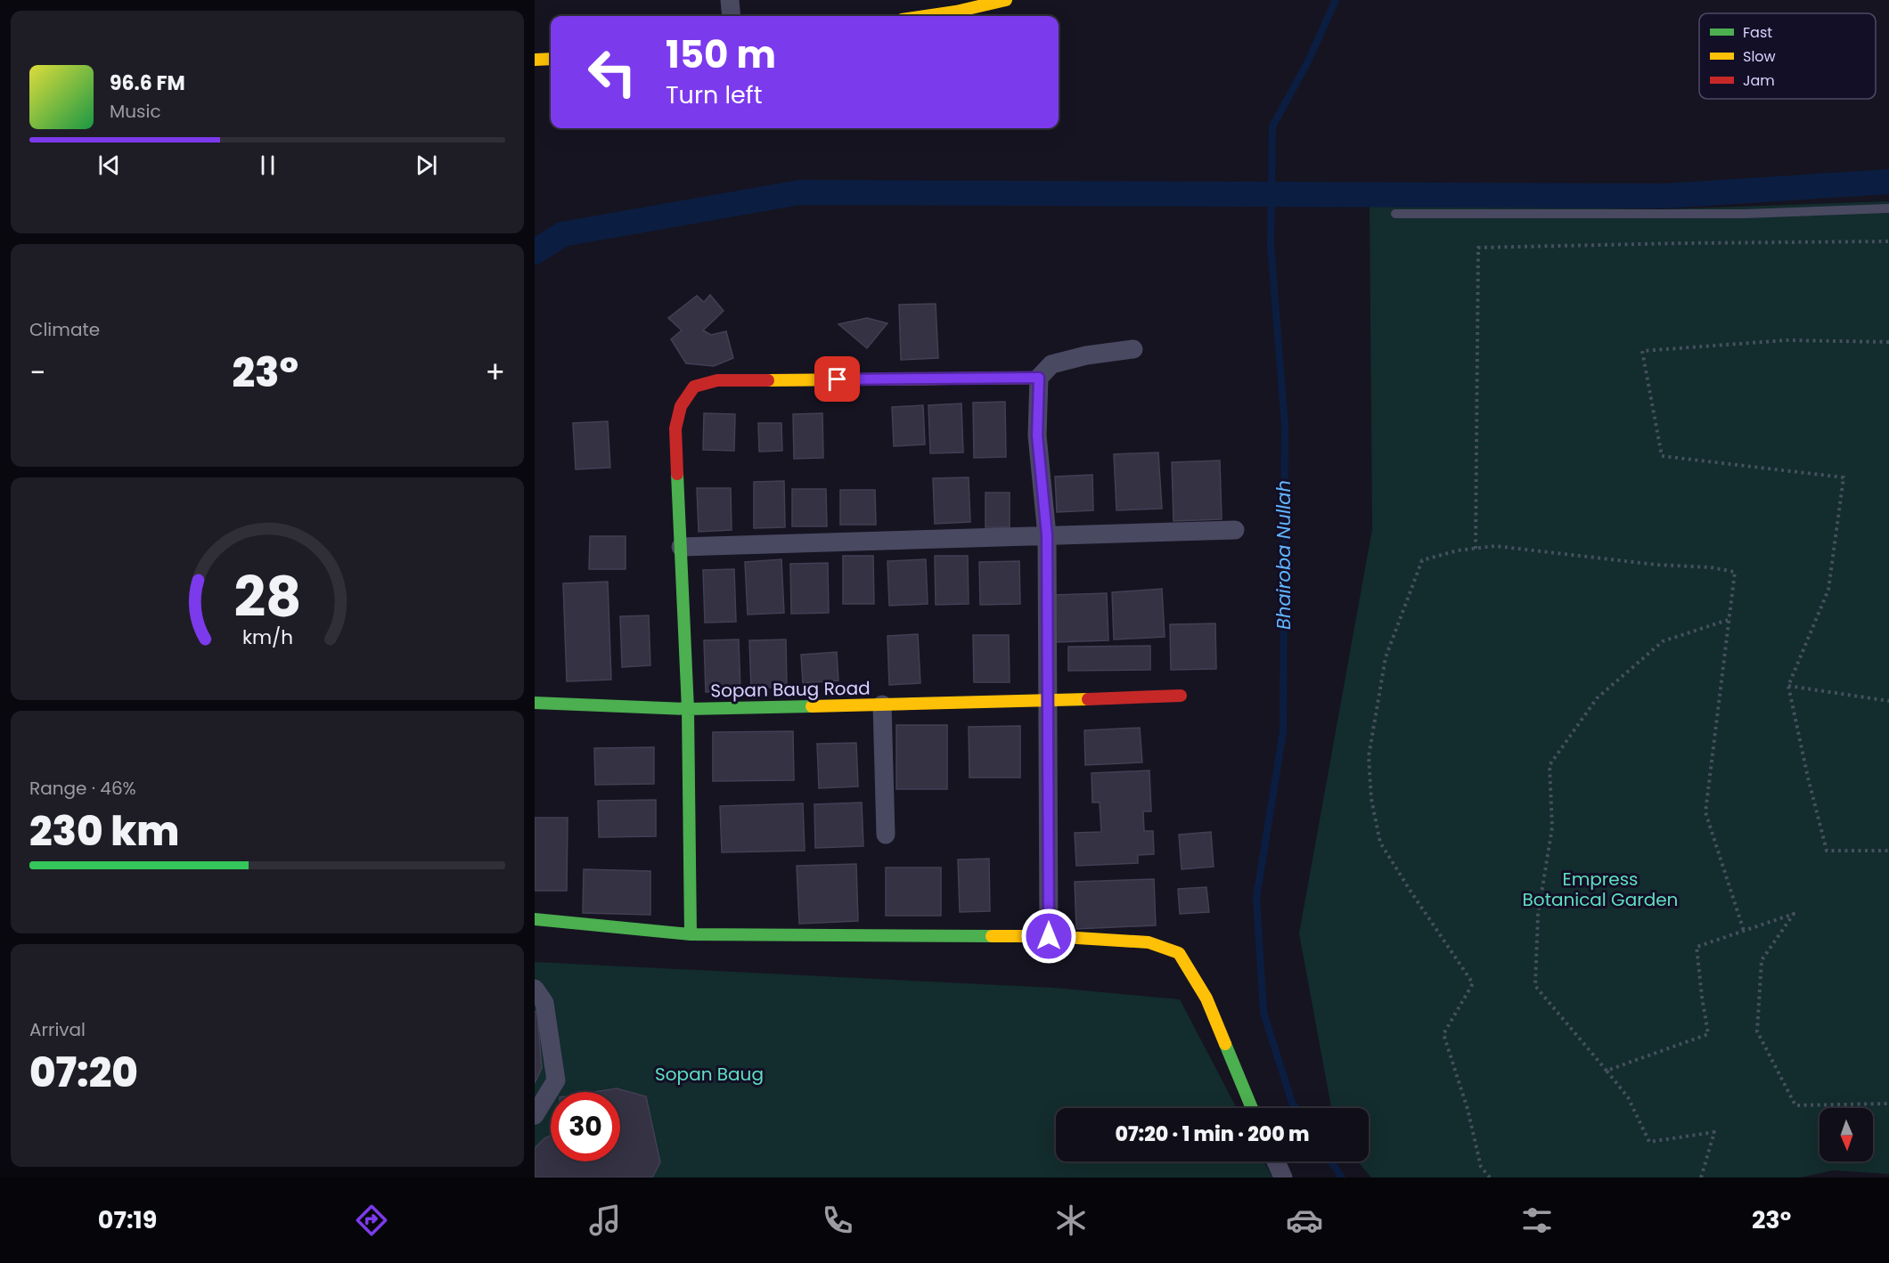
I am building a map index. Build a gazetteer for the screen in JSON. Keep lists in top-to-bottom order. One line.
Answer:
{"streets":{"street":["Sopan Baug Road"]},"water":["Bhairoba Nullah"],"parks":["Empress Botanical Garden","Sopan Baug"],"legend":["Fast","Slow","Jam"],"north":"bottom","page":{"turn":["150 m","Turn left"],"song":["96.6 FM","Music"],"tile":["Climate",["Range · 46%","230 km"],["Arrival","07:20"]],"heat":["−","23°","+"],"limit":"30","trip":"07:20 · 1 min · 200 m","tabs":["07:19","23°"],"gauge":["28","km/h"]}}
